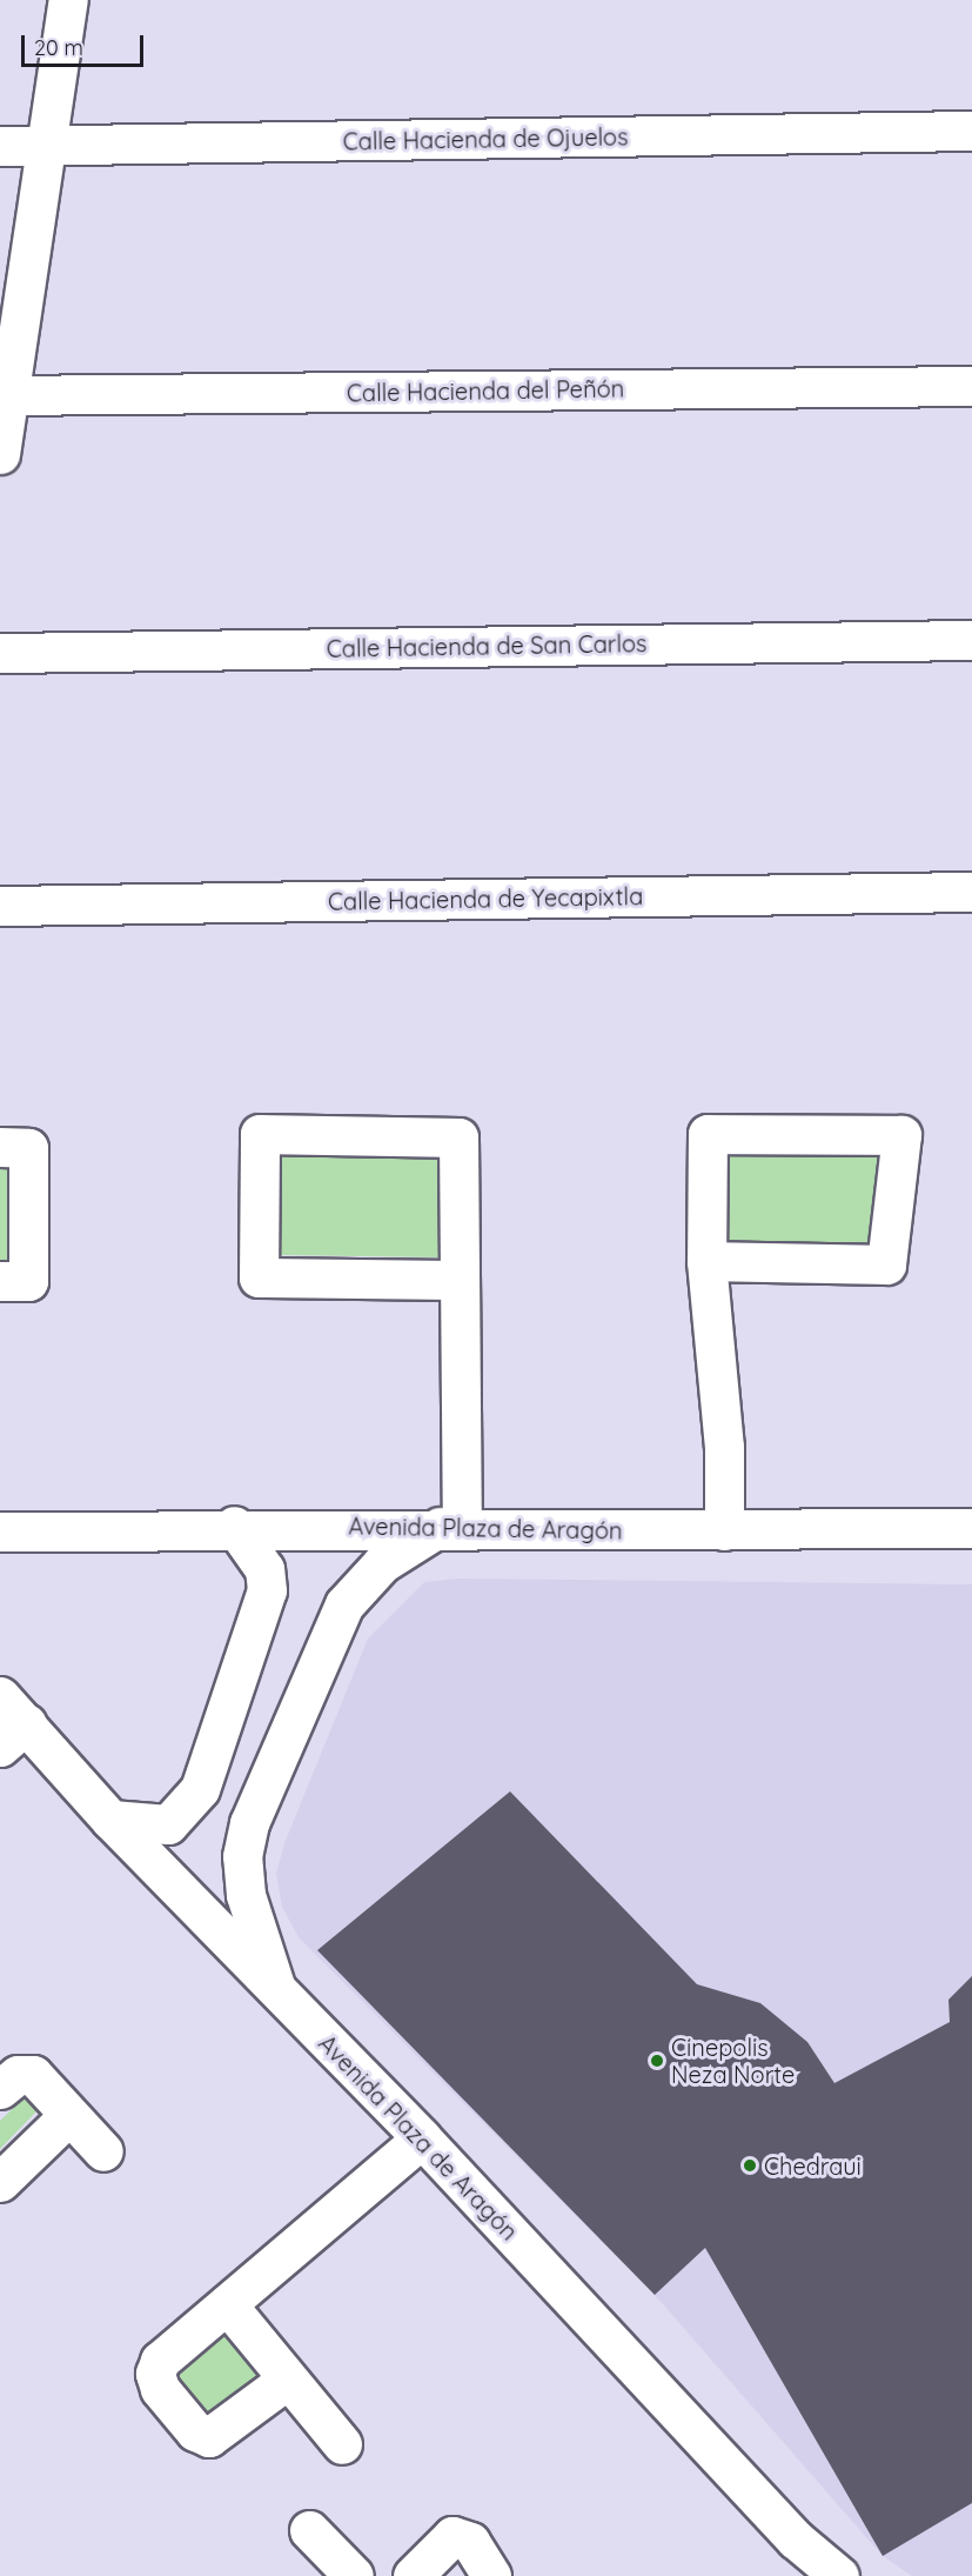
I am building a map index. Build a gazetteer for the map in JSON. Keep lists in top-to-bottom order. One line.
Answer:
{"streets":{"street":["Calle Hacienda de Ojuelos","Calle Hacienda del Peñón","Calle Hacienda de San Carlos","Calle Hacienda de Yecapixtla","Avenida Plaza de Aragón"]},"places":["Cinepolis Neza Norte","Chedraui"],"scale_bar":"20 m"}
